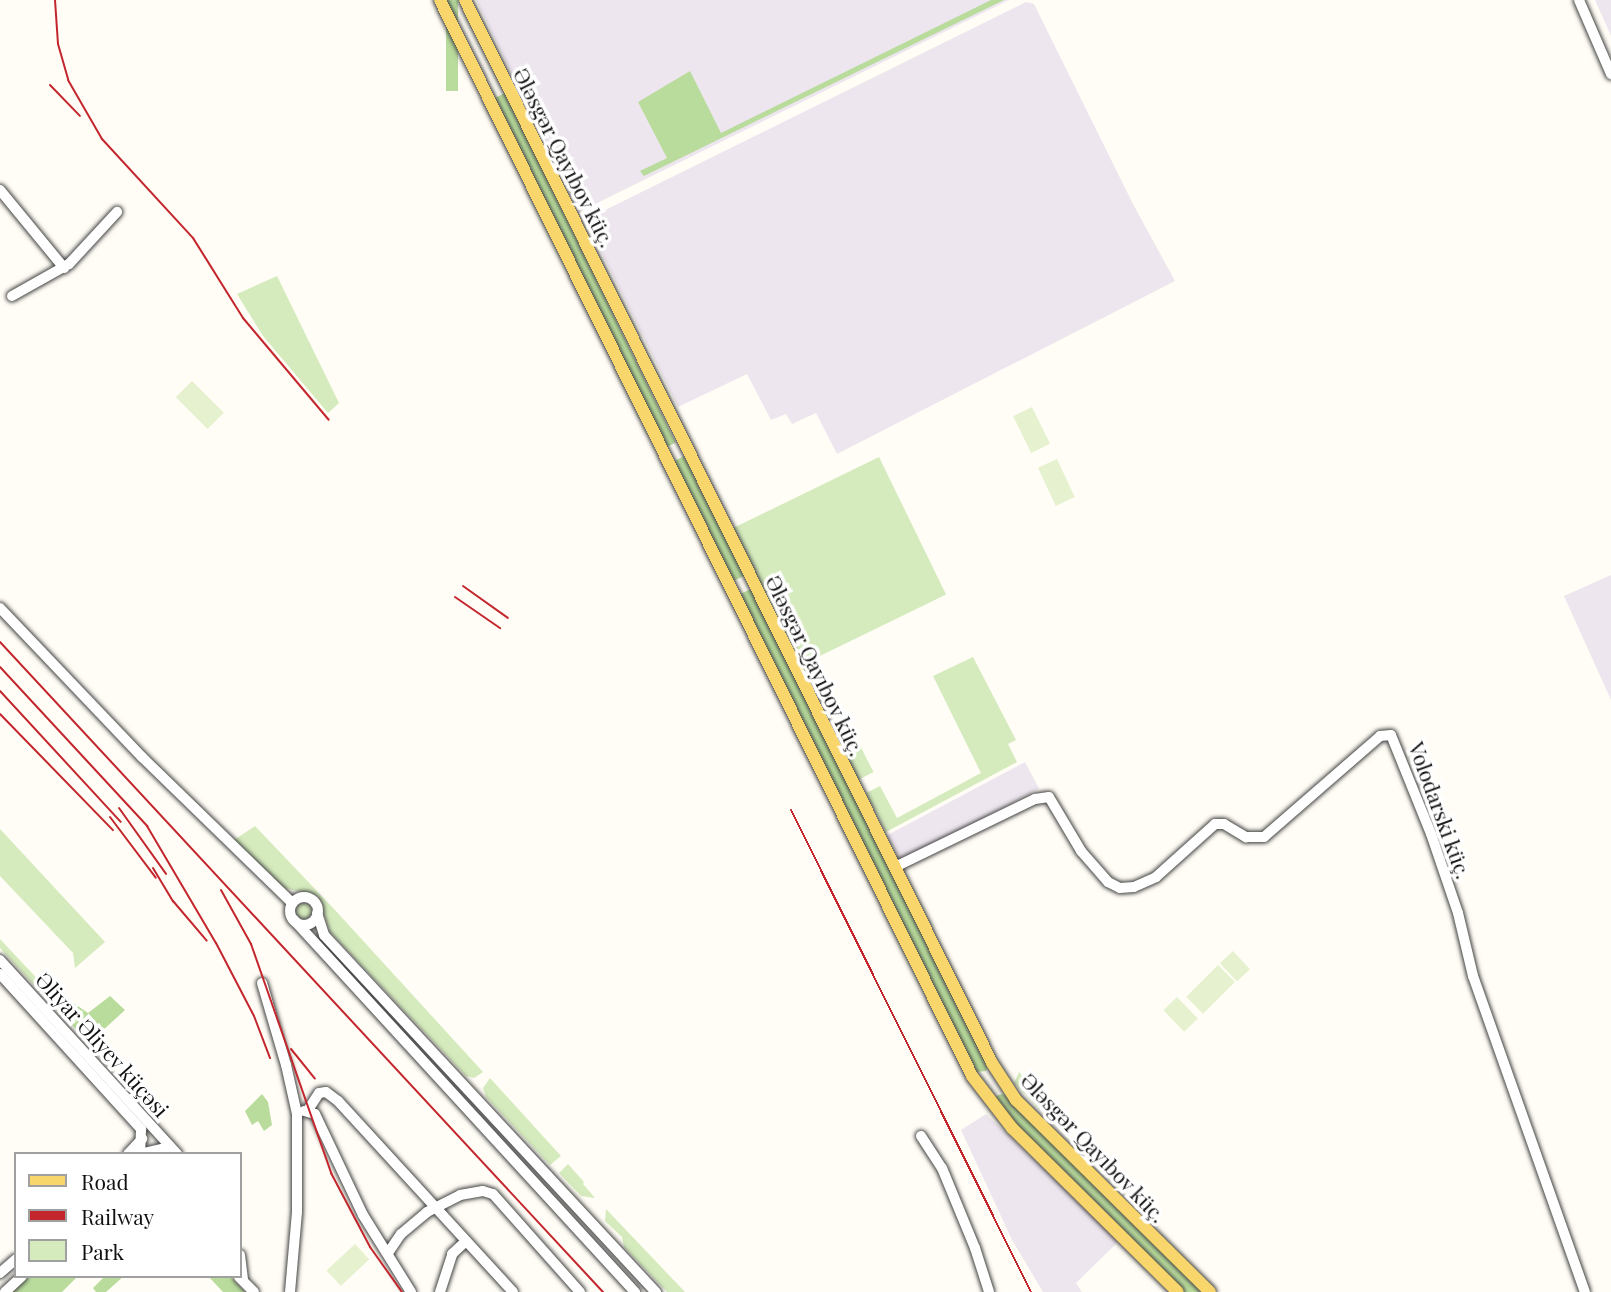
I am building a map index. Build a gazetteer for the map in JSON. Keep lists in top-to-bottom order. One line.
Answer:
{"streets":{"main road":["Ələsgər Qayıbov küç."],"street":["Volodarski küç.","Əliyar Əliyev küçəsi"]},"crossings":[["Ələsgər Qayıbov küç.","Volodarski küç."]],"legend":["Road","Railway","Park"]}
